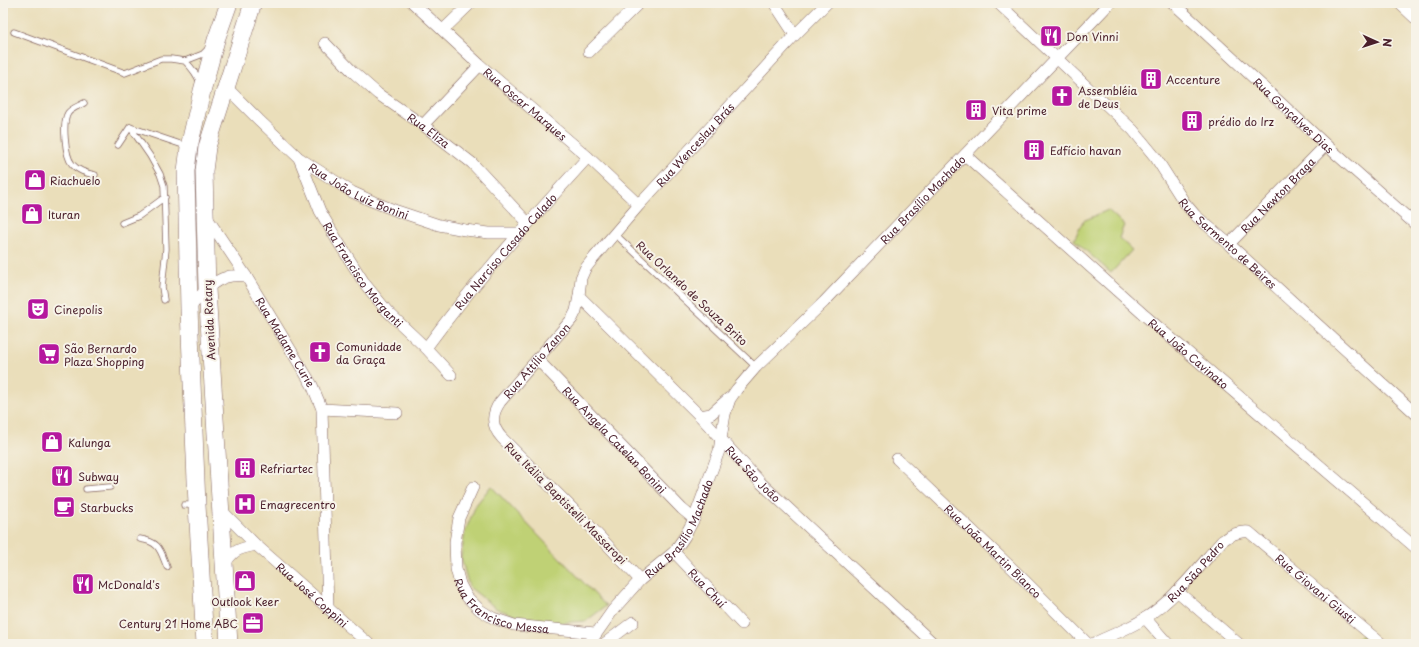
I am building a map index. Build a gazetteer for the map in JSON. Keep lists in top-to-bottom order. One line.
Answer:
{"streets":{"main road":["Avenida Rotary"],"street":["Rua Oscar Marques","Rua Gonçalves Dias","Rua Eliza","Rua Wenceslau Brás","Rua João Luiz Bonini","Rua Newton Braga","Rua Brasílio Machado","Rua Sarmento de Beires","Rua Narciso Casado Calado","Rua Francisco Morganti","Rua Madame Curie","Rua João Cavinato","Rua Attílio Zanon","Rua Angela Catelan Bonini","Rua São João","Rua Itália Baptistelli Massaropi","Rua João Martin Bianco","Rua São Pedro","Rua Chuí","Rua Giovani Giusti","Rua José Coppini","Rua Francisco Messa"],"lane":["Rua Orlando de Souza Brito"]},"crossings":[["Rua Oscar Marques","Rua Wenceslau Brás"],["Rua Oscar Marques","Rua Narciso Casado Calado"],["Rua Gonçalves Dias","Rua Newton Braga"],["Rua Eliza","Rua Narciso Casado Calado"],["Rua Wenceslau Brás","Rua Orlando de Souza Brito"],["Rua Wenceslau Brás","Rua Attílio Zanon"],["Rua Wenceslau Brás","Rua São João"],["Rua João Luiz Bonini","Rua Narciso Casado Calado"],["Rua João Luiz Bonini","Rua Francisco Morganti"],["Rua João Luiz Bonini","Avenida Rotary"],["Rua Newton Braga","Rua Sarmento de Beires"],["Rua Brasílio Machado","Rua Sarmento de Beires"],["Rua Brasílio Machado","Rua Orlando de Souza Brito"],["Rua Brasílio Machado","Rua João Cavinato"],["Rua Brasílio Machado","Rua Angela Catelan Bonini"],["Rua Brasílio Machado","Rua São João"],["Rua Brasílio Machado","Rua Itália Baptistelli Massaropi"],["Rua Brasílio Machado","Rua Chuí"],["Rua Brasílio Machado","Rua Francisco Messa"],["Rua Narciso Casado Calado","Rua Francisco Morganti"],["Avenida Rotary","Rua Madame Curie"],["Avenida Rotary","Rua José Coppini"],["Rua Madame Curie","Rua José Coppini"],["Rua Attílio Zanon","Rua Angela Catelan Bonini"],["Rua Attílio Zanon","Rua São João"],["Rua Attílio Zanon","Rua Itália Baptistelli Massaropi"],["Rua São Pedro","Rua Giovani Giusti"]],"places":{"restaurant":["Don Vinni","Subway","McDonald's"],"building":["Accenture","Vita prime","prédio do lrz","Edfício havan","Refriartec"],"church":["Assembléia de Deus","Comunidade da Graça"],"shop":["Riachuelo","Ituran","Kalunga","Outlook Keer"],"theatre":["Cinepolis"],"supermarket":["São Bernardo Plaza Shopping"],"hospital":["Emagrecentro"],"cafe":["Starbucks"],"office":["Century 21 Home ABC"]},"north":"right"}
